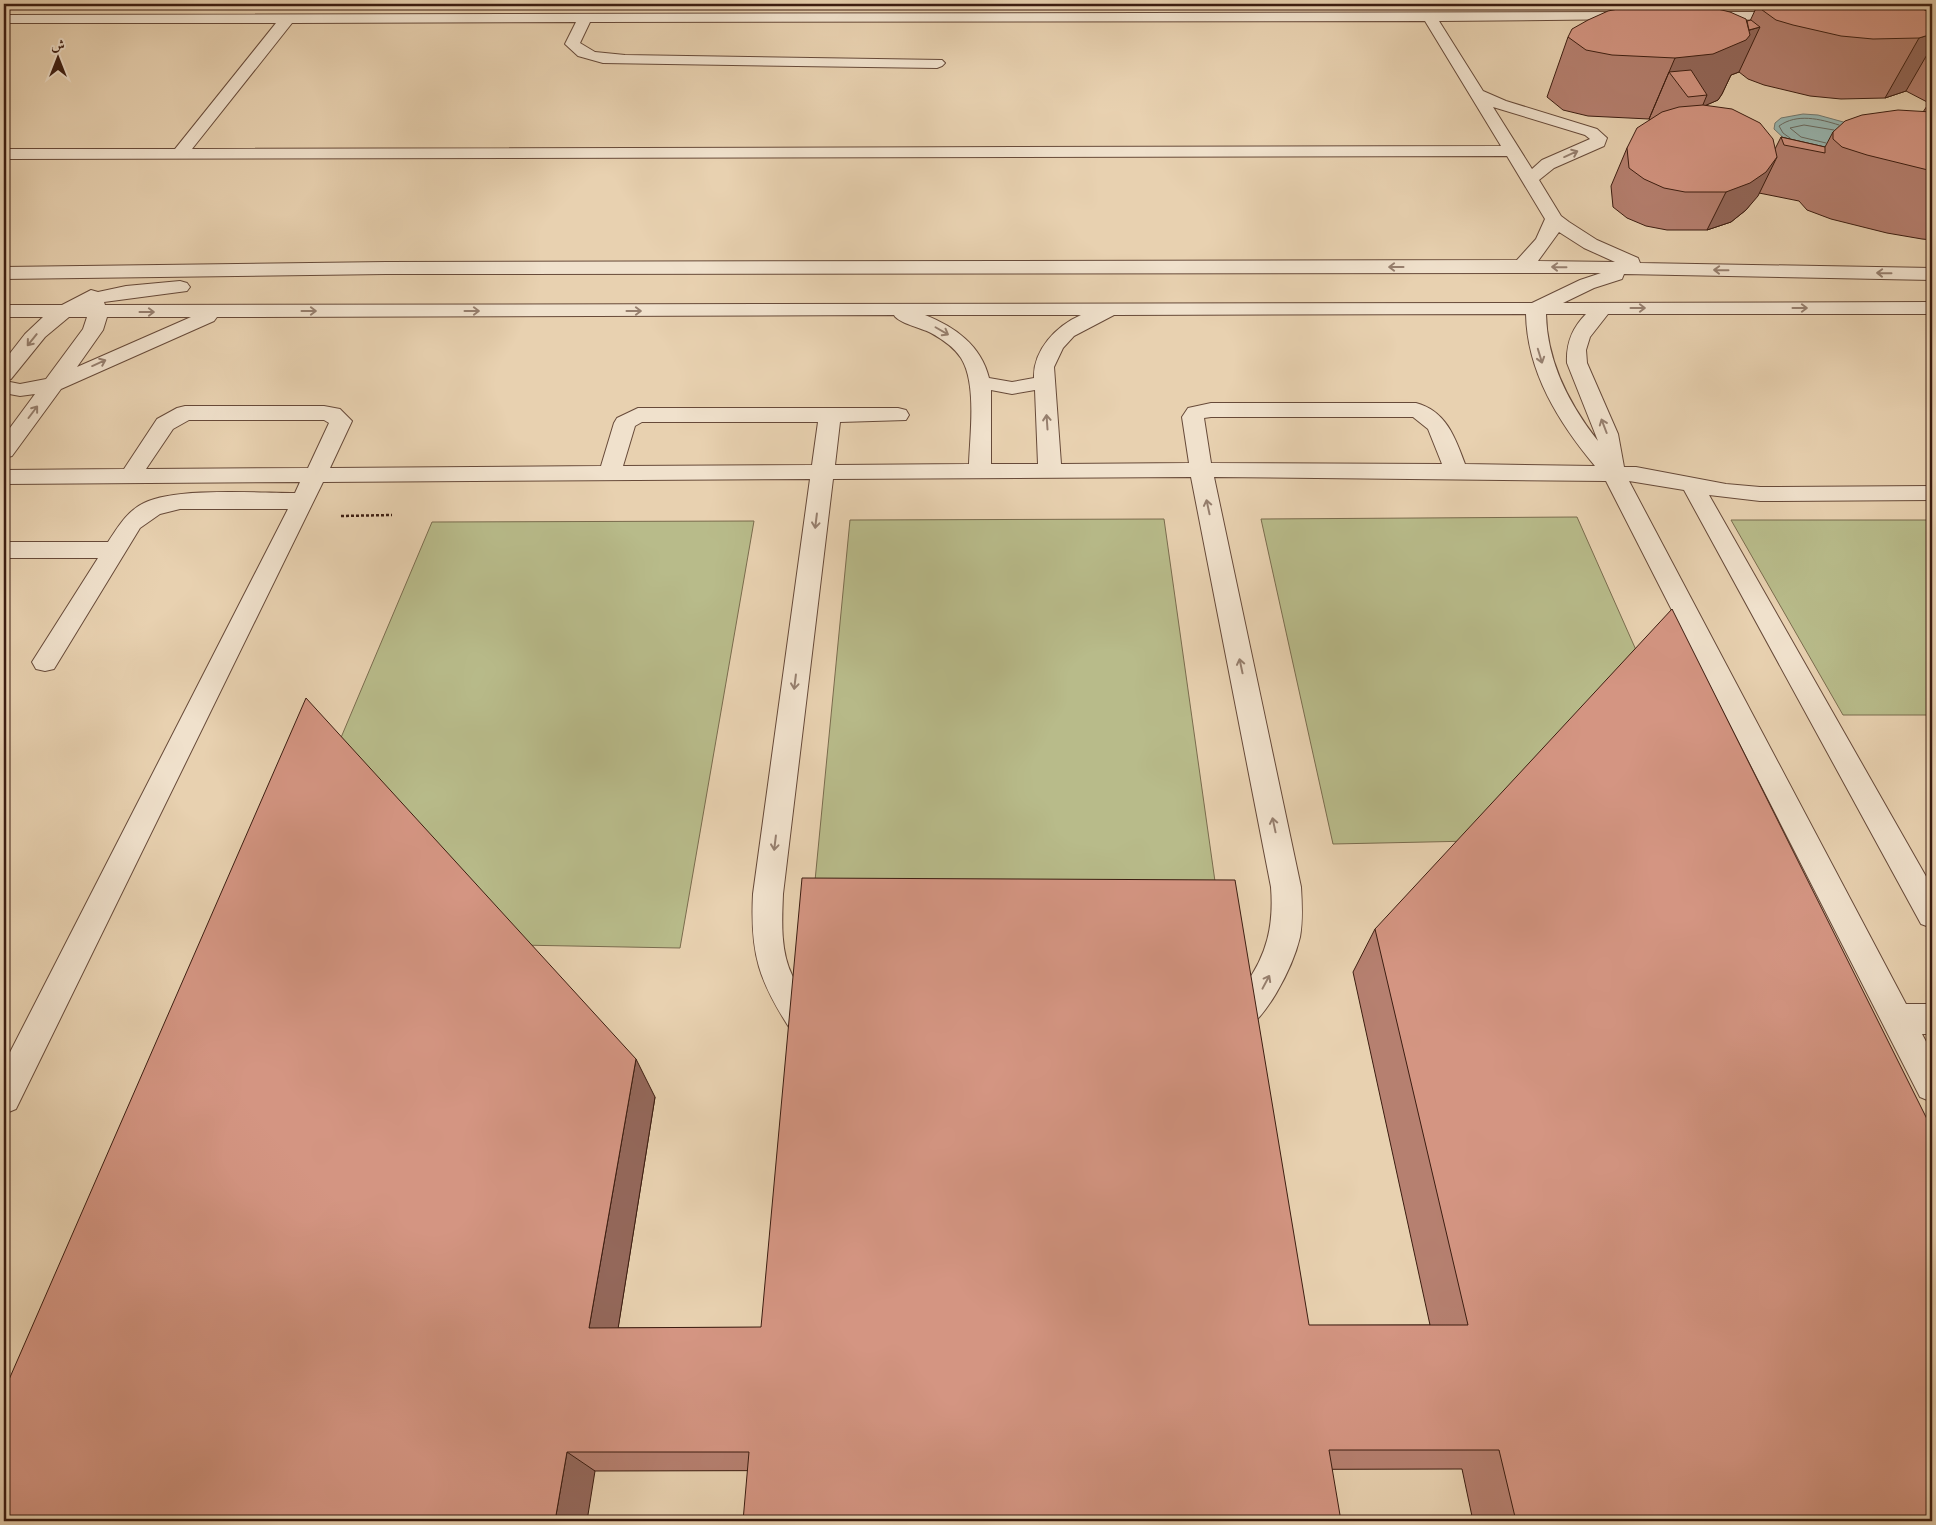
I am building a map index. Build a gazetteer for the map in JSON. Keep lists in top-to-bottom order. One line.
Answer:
{"north":"top"}
